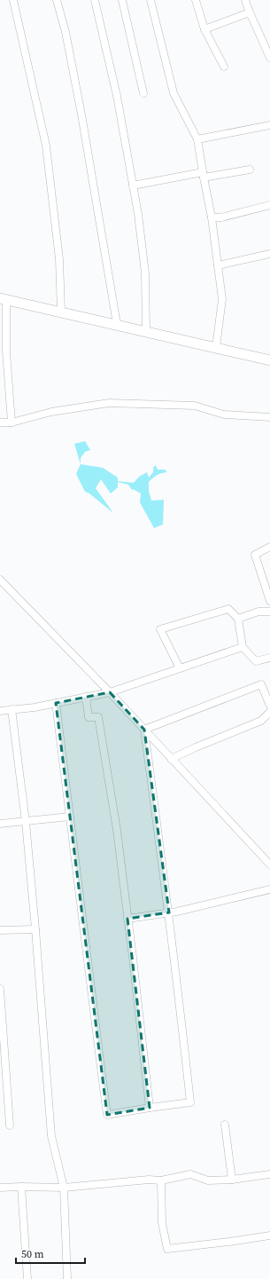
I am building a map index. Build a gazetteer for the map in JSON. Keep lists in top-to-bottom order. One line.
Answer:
{"scale_bar":"50 m"}
